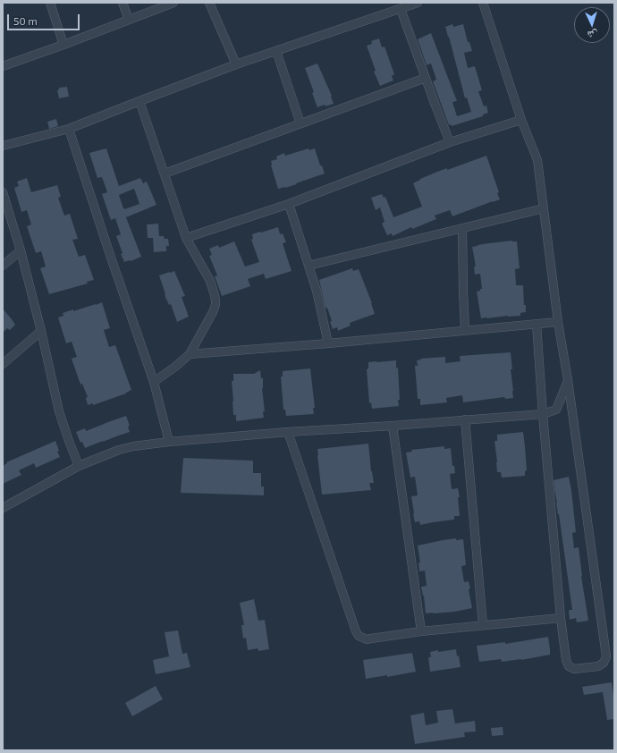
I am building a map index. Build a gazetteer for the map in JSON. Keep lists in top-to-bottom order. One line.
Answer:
{"scale_bar":"50 m","north":"bottom"}
